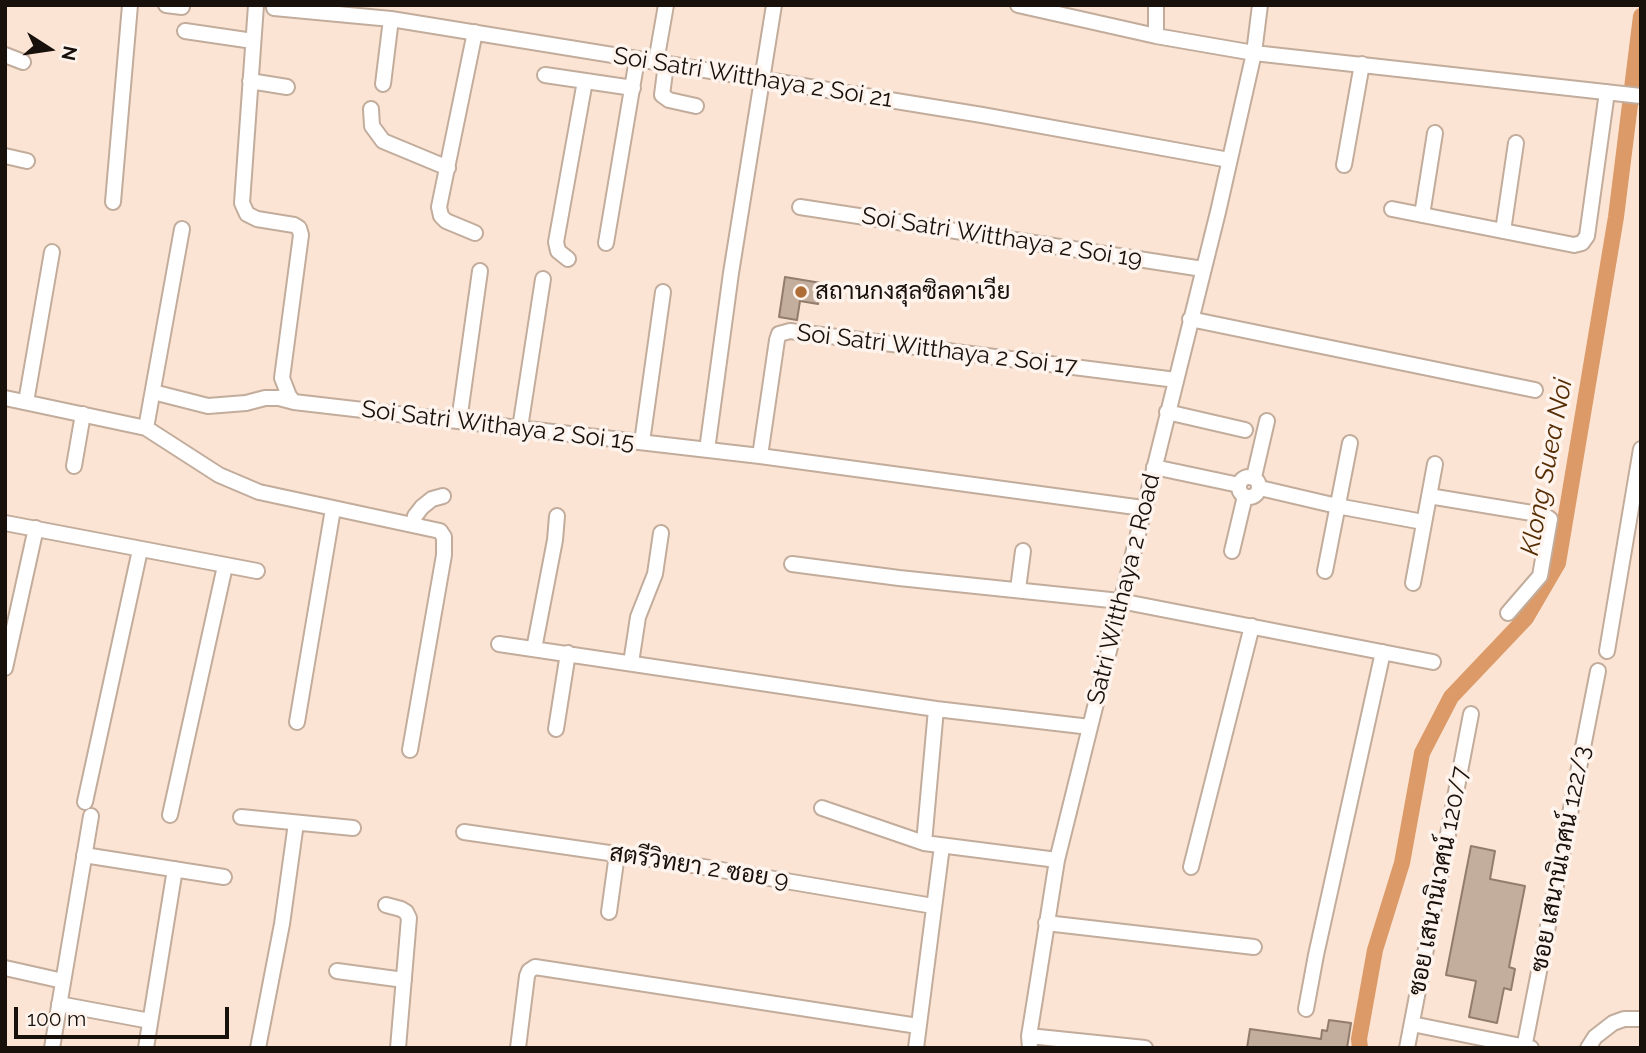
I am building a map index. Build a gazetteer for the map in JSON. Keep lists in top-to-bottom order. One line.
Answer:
{"streets":{"street":["Soi Satri Witthaya 2 Soi 21","Soi Satri Witthaya 2 Soi 19","Soi Satri Witthaya 2 Soi 17","Soi Satri Withaya 2 Soi 15","Satri Witthaya 2 Road","ซอย เสนานิเวศน์ 122/3","สตรีวิทยา 2 ซอย 9","ซอย เสนานิเวศน์ 120/7"]},"crossings":[["Soi Satri Witthaya 2 Soi 21","Satri Witthaya 2 Road"],["Soi Satri Witthaya 2 Soi 19","Satri Witthaya 2 Road"],["Soi Satri Witthaya 2 Soi 17","Soi Satri Withaya 2 Soi 15"],["Soi Satri Witthaya 2 Soi 17","Satri Witthaya 2 Road"],["Soi Satri Withaya 2 Soi 15","Satri Witthaya 2 Road"]],"water":["Klong Suea Noi"],"places":["สถานกงสุลซิลดาเวีย"],"scale_bar":"100 m","north":"right"}
